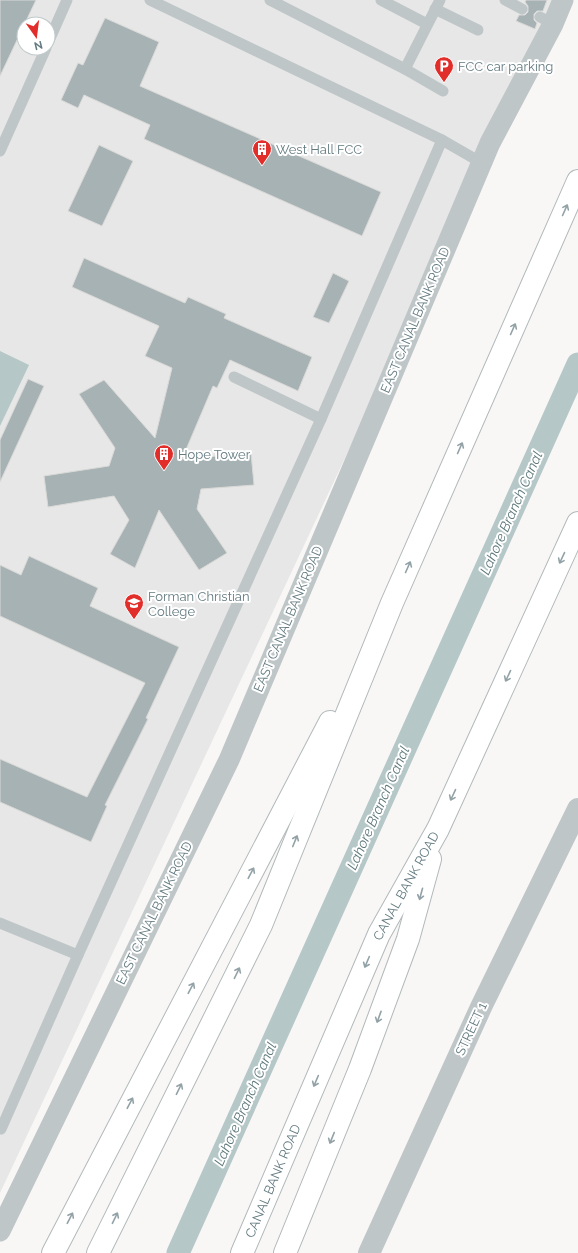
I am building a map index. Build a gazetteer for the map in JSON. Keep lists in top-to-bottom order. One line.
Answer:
{"streets":{"highway":["CANAL BANK ROAD"],"street":["EAST CANAL BANK ROAD","STREET 1"]},"water":["Lahore Branch Canal"],"places":{"parking":["FCC car parking"],"building":["West Hall FCC","Hope Tower"],"school or university":["Forman Christian College"]},"north":"bottom"}
